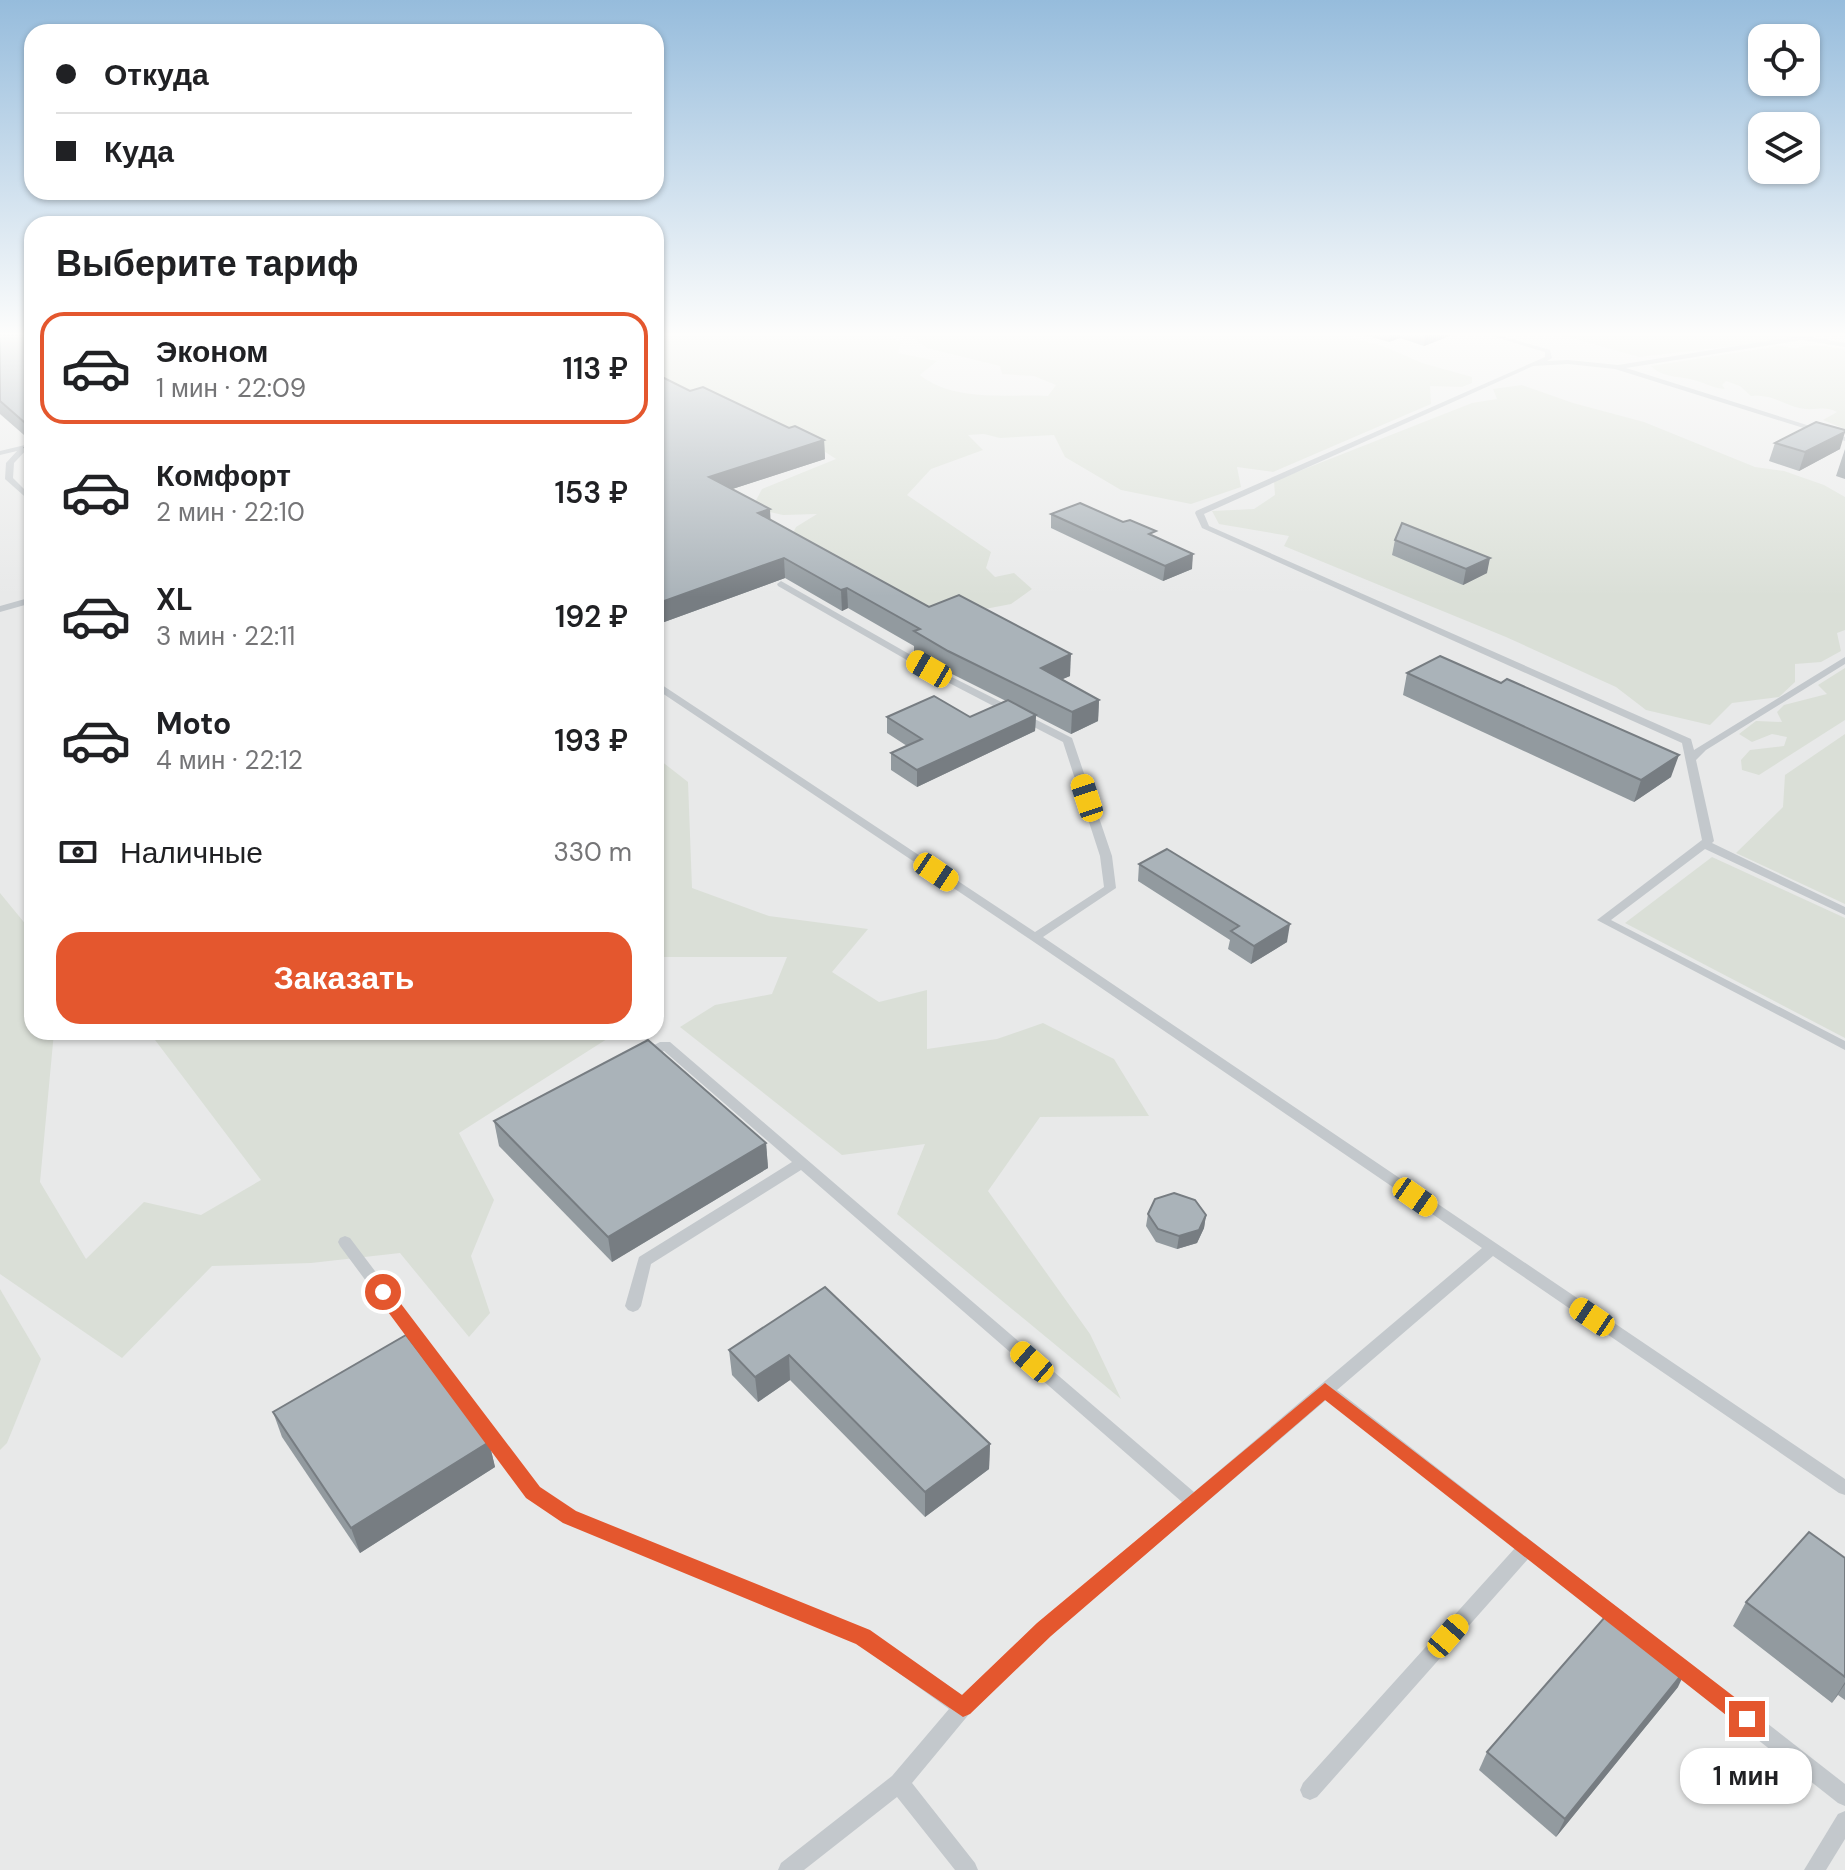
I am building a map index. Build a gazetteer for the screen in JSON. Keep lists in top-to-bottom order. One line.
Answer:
{"page":{"banner":["Откуда","Куда"],"heading":"Выберите тариф","list":[{"name":"Эконом","note":"1 мин · 22:09","value":"113 ₽"},{"name":"Комфорт","note":"2 мин · 22:10","value":"153 ₽"},{"name":"XL","note":"3 мин · 22:11","value":"192 ₽"},{"name":"Moto","note":"4 мин · 22:12","value":"193 ₽"}],"pay":["Наличные","330 m"],"buttons":"Заказать","bubble":"1 мин"}}
